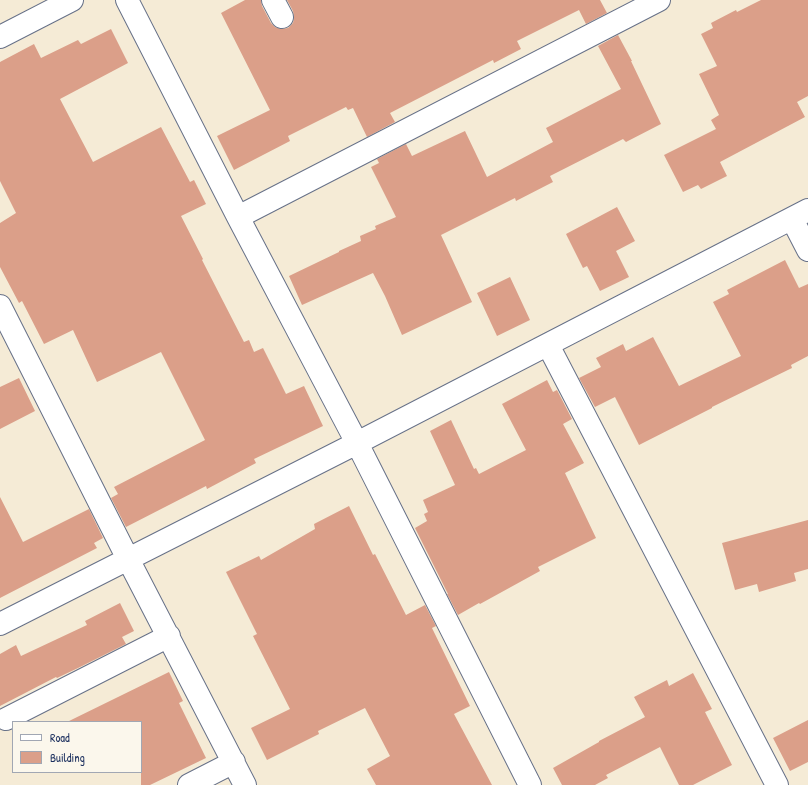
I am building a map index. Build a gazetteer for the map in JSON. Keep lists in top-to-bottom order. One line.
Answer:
{"legend":["Road","Building"]}
